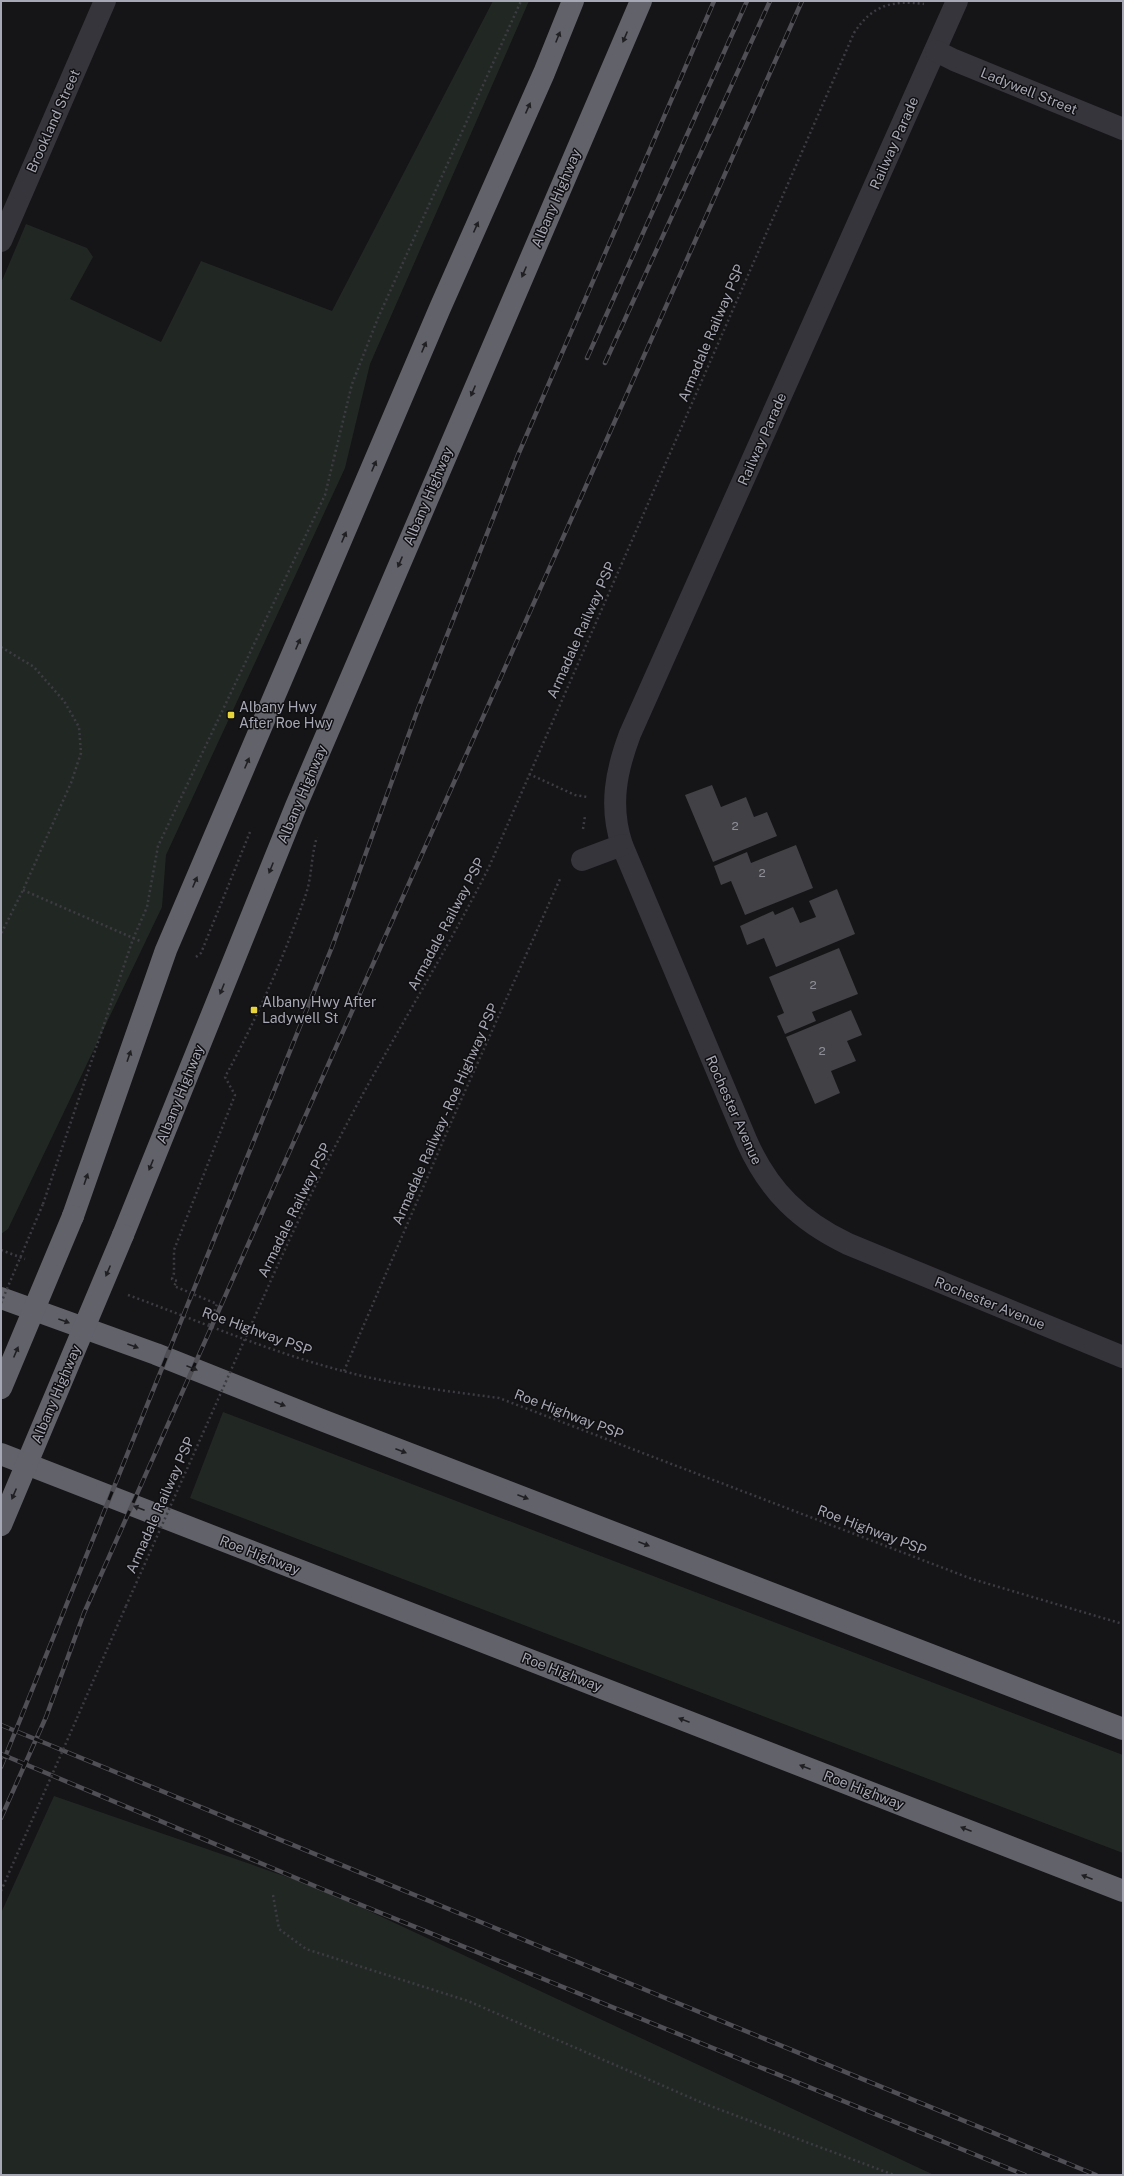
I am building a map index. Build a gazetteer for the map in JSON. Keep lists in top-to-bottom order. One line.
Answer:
{"streets":{"highway":["Albany Highway","Roe Highway"],"street":["Ladywell Street","Brookland Street","Railway Parade","Rochester Avenue"],"path":["Armadale Railway PSP","Armadale Railway - Roe Highway PSP","Roe Highway PSP"]},"crossings":[["Ladywell Street","Railway Parade"],["Railway Parade","Rochester Avenue"],["Armadale Railway - Roe Highway PSP","Roe Highway PSP"]],"places":{"transit":["Albany Hwy After Roe Hwy","Albany Hwy After Ladywell St"]},"house_numbers":["2","2","2","2"]}
